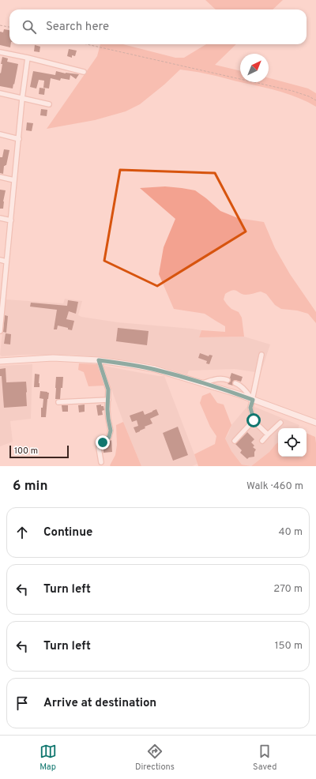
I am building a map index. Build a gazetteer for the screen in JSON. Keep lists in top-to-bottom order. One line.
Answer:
{"scale_bar":"100 m","north":"top right","page":{"search":"Search here","scale":"100 m","heading":["6 min","Walk · 460 m"],"list":[["Continue","40 m"],["Turn left","270 m"],["Turn left","150 m"],"Arrive at destination"],"nav":["Map","Directions","Saved"]}}
